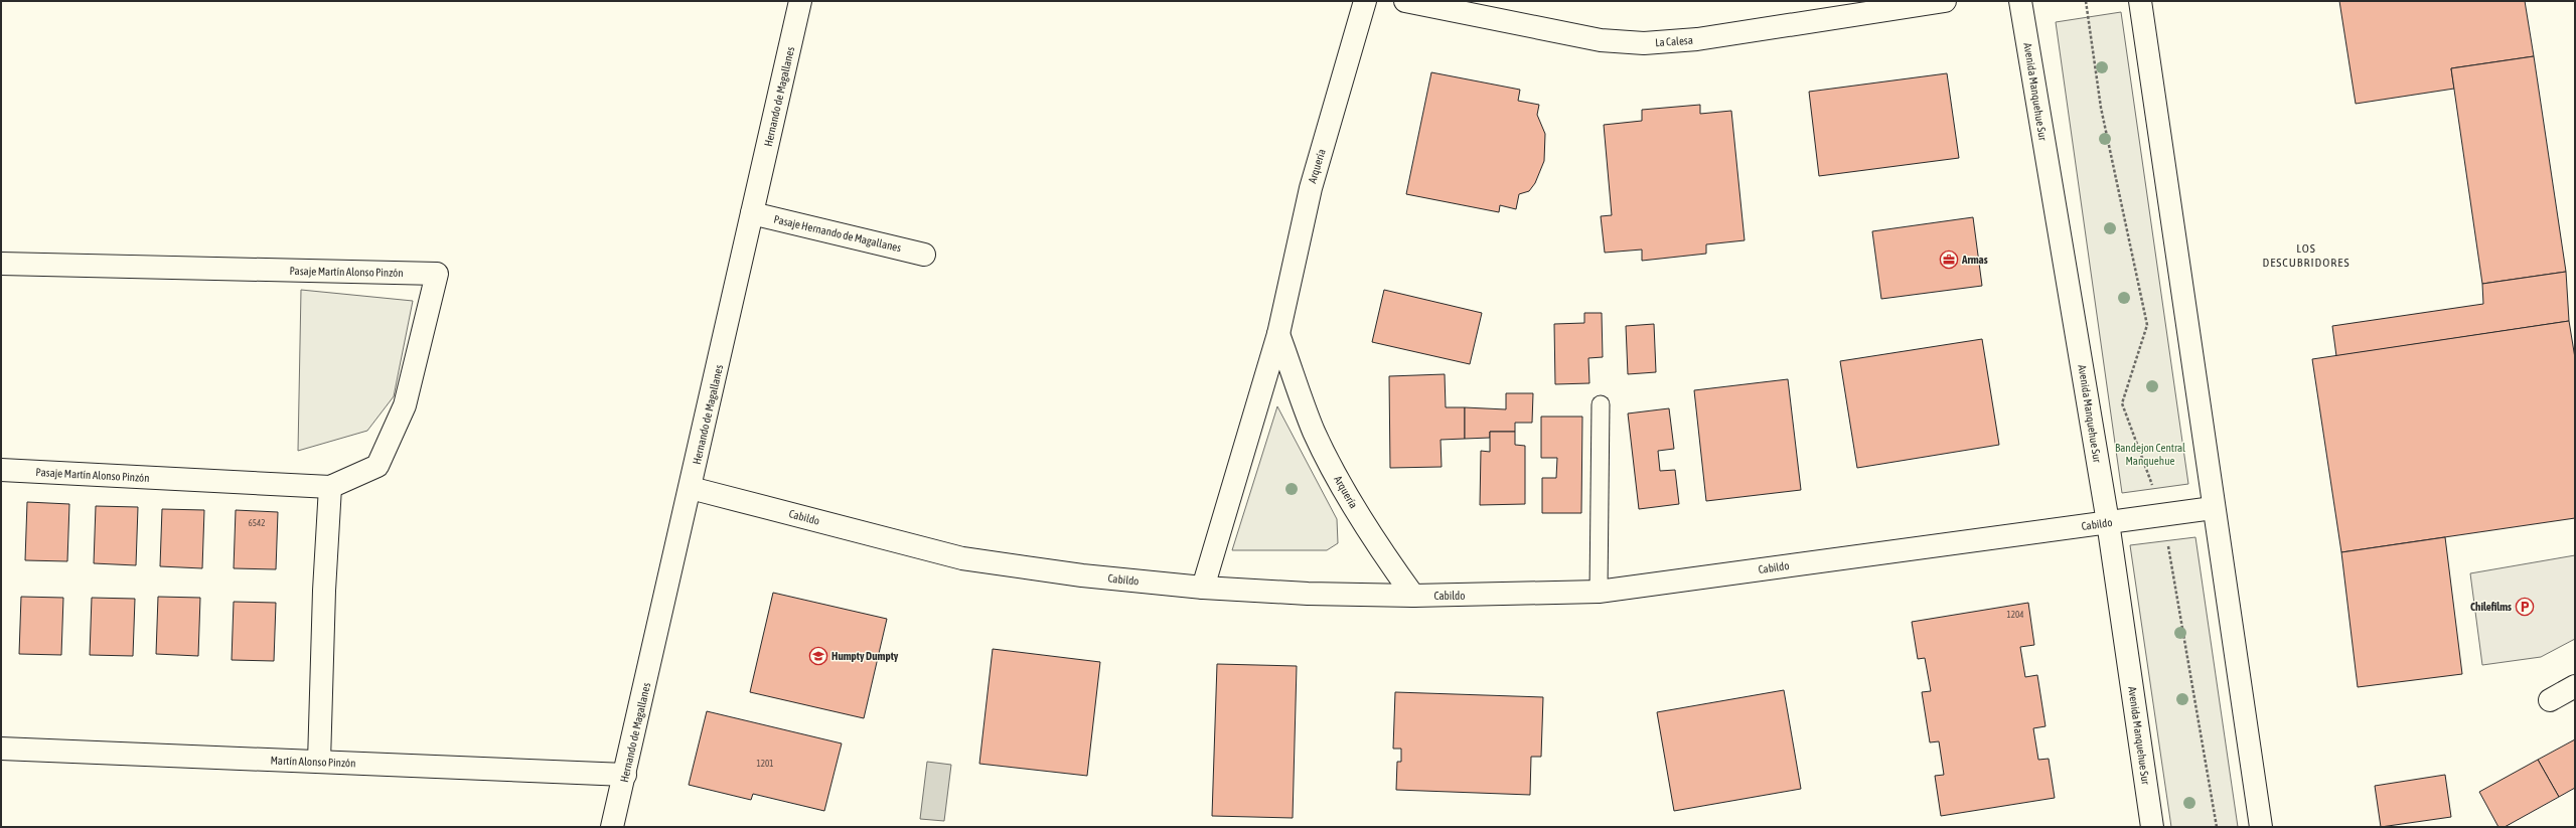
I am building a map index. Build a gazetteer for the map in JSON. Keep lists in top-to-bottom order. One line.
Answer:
{"streets":{"street":["La Calesa","Avenida Manquehue Sur","Hernando de Magallanes","Arquería","Pasaje Hernando de Magallanes","Pasaje Martín Alonso Pinzón","Cabildo","Martín Alonso Pinzón"]},"crossings":[["Avenida Manquehue Sur","Cabildo"],["Hernando de Magallanes","Pasaje Hernando de Magallanes"],["Hernando de Magallanes","Cabildo"],["Hernando de Magallanes","Martín Alonso Pinzón"],["Arquería","Cabildo"]],"districts":["LOS DESCUBRIDORES"],"parks":["Bandejon Central Manquehue"],"places":{"office":["Armas"],"parking":["Chilefilms"],"school or university":["Humpty Dumpty"]},"house_numbers":["6542","1204","1201"]}
